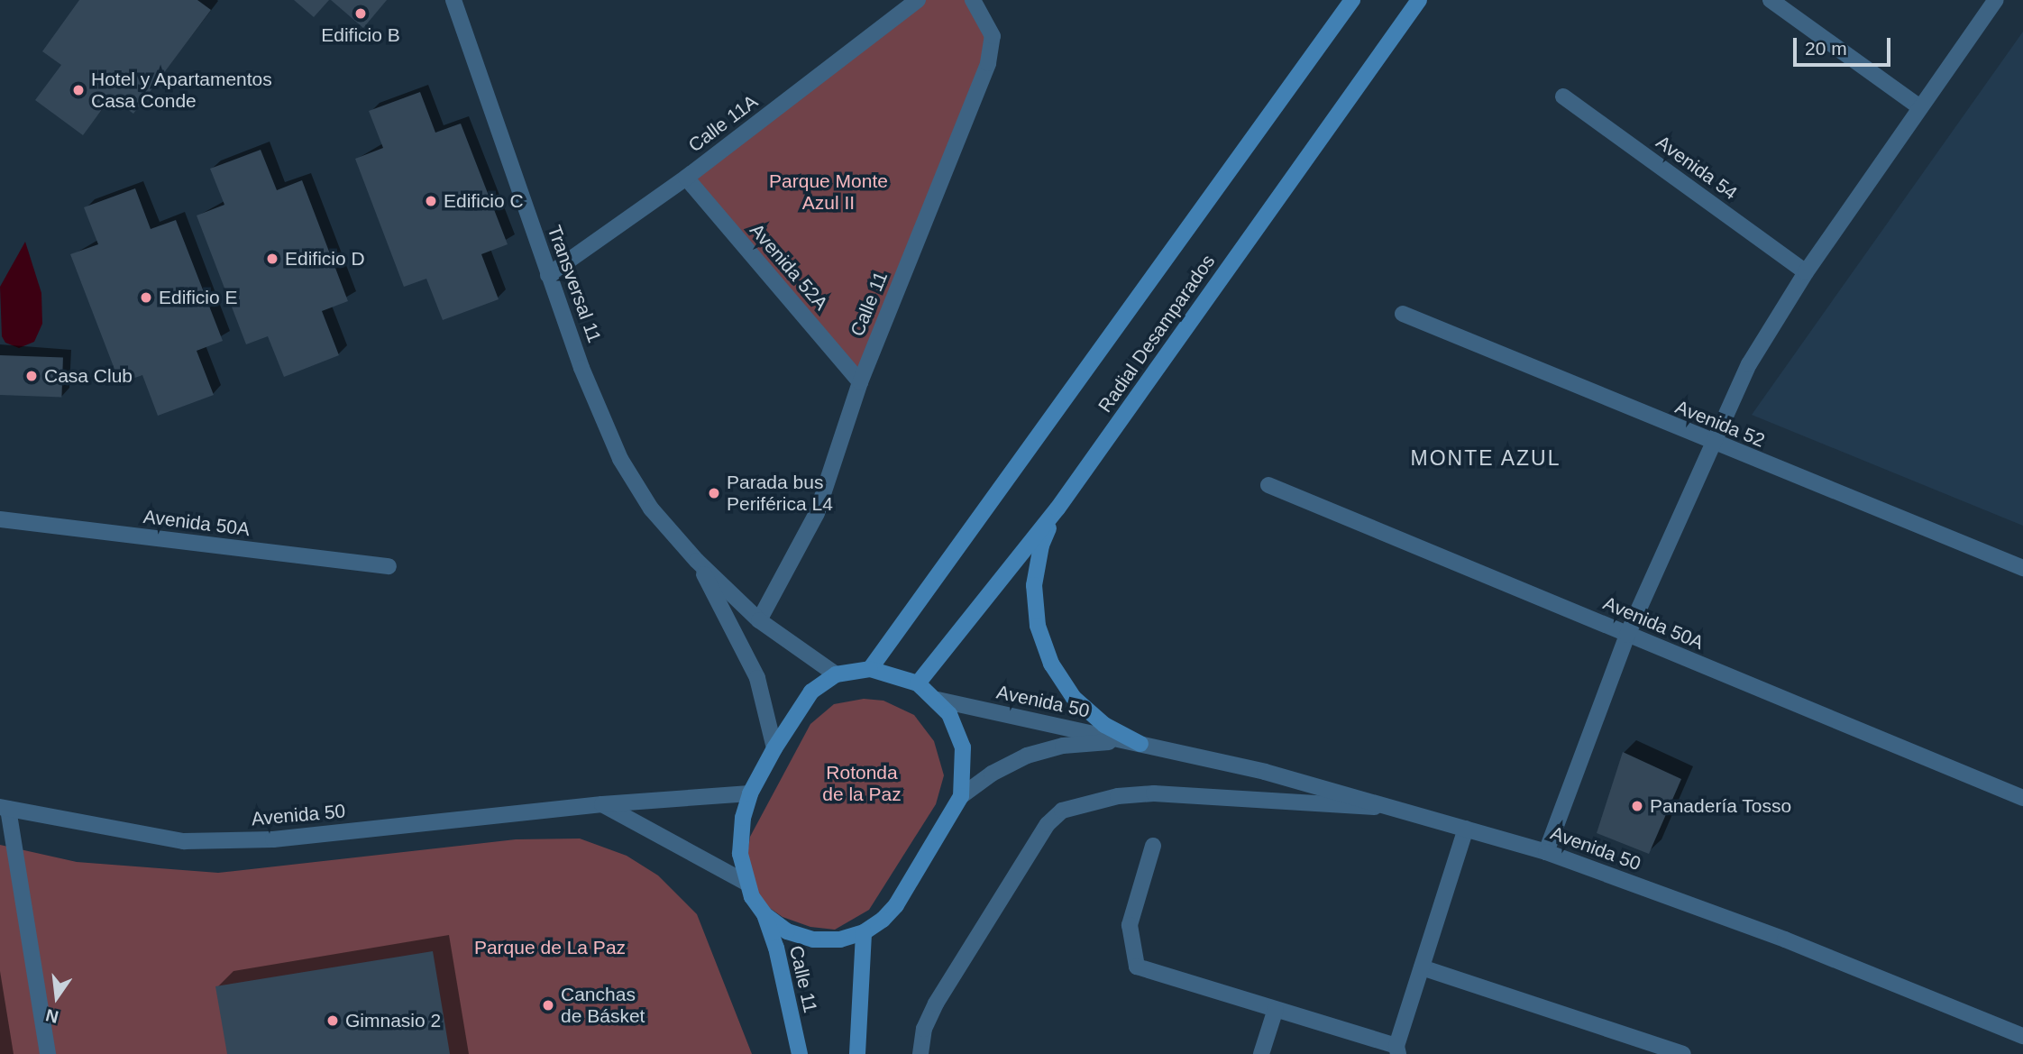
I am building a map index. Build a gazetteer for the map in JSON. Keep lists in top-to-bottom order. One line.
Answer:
{"streets":{"main road":["Calle 11","Radial Desamparados"],"street":["Calle 11A","Avenida 54","Avenida 52A","Transversal 11","Avenida 52","Avenida 50A","Avenida 50"]},"crossings":[["Calle 11A","Avenida 52A"],["Calle 11A","Transversal 11"],["Avenida 52A","Calle 11"],["Transversal 11","Calle 11"]],"districts":["MONTE AZUL"],"parks":["Parque Monte Azul II","Rotonda de la Paz","Parque de La Paz"],"places":["Edificio B","Hotel y Apartamentos Casa Conde","Edificio C","Edificio D","Edificio E","Casa Club","Parada bus Periférica L4","Panadería Tosso","Canchas de Básket","Gimnasio 2"],"scale_bar":"20 m","north":"bottom"}
